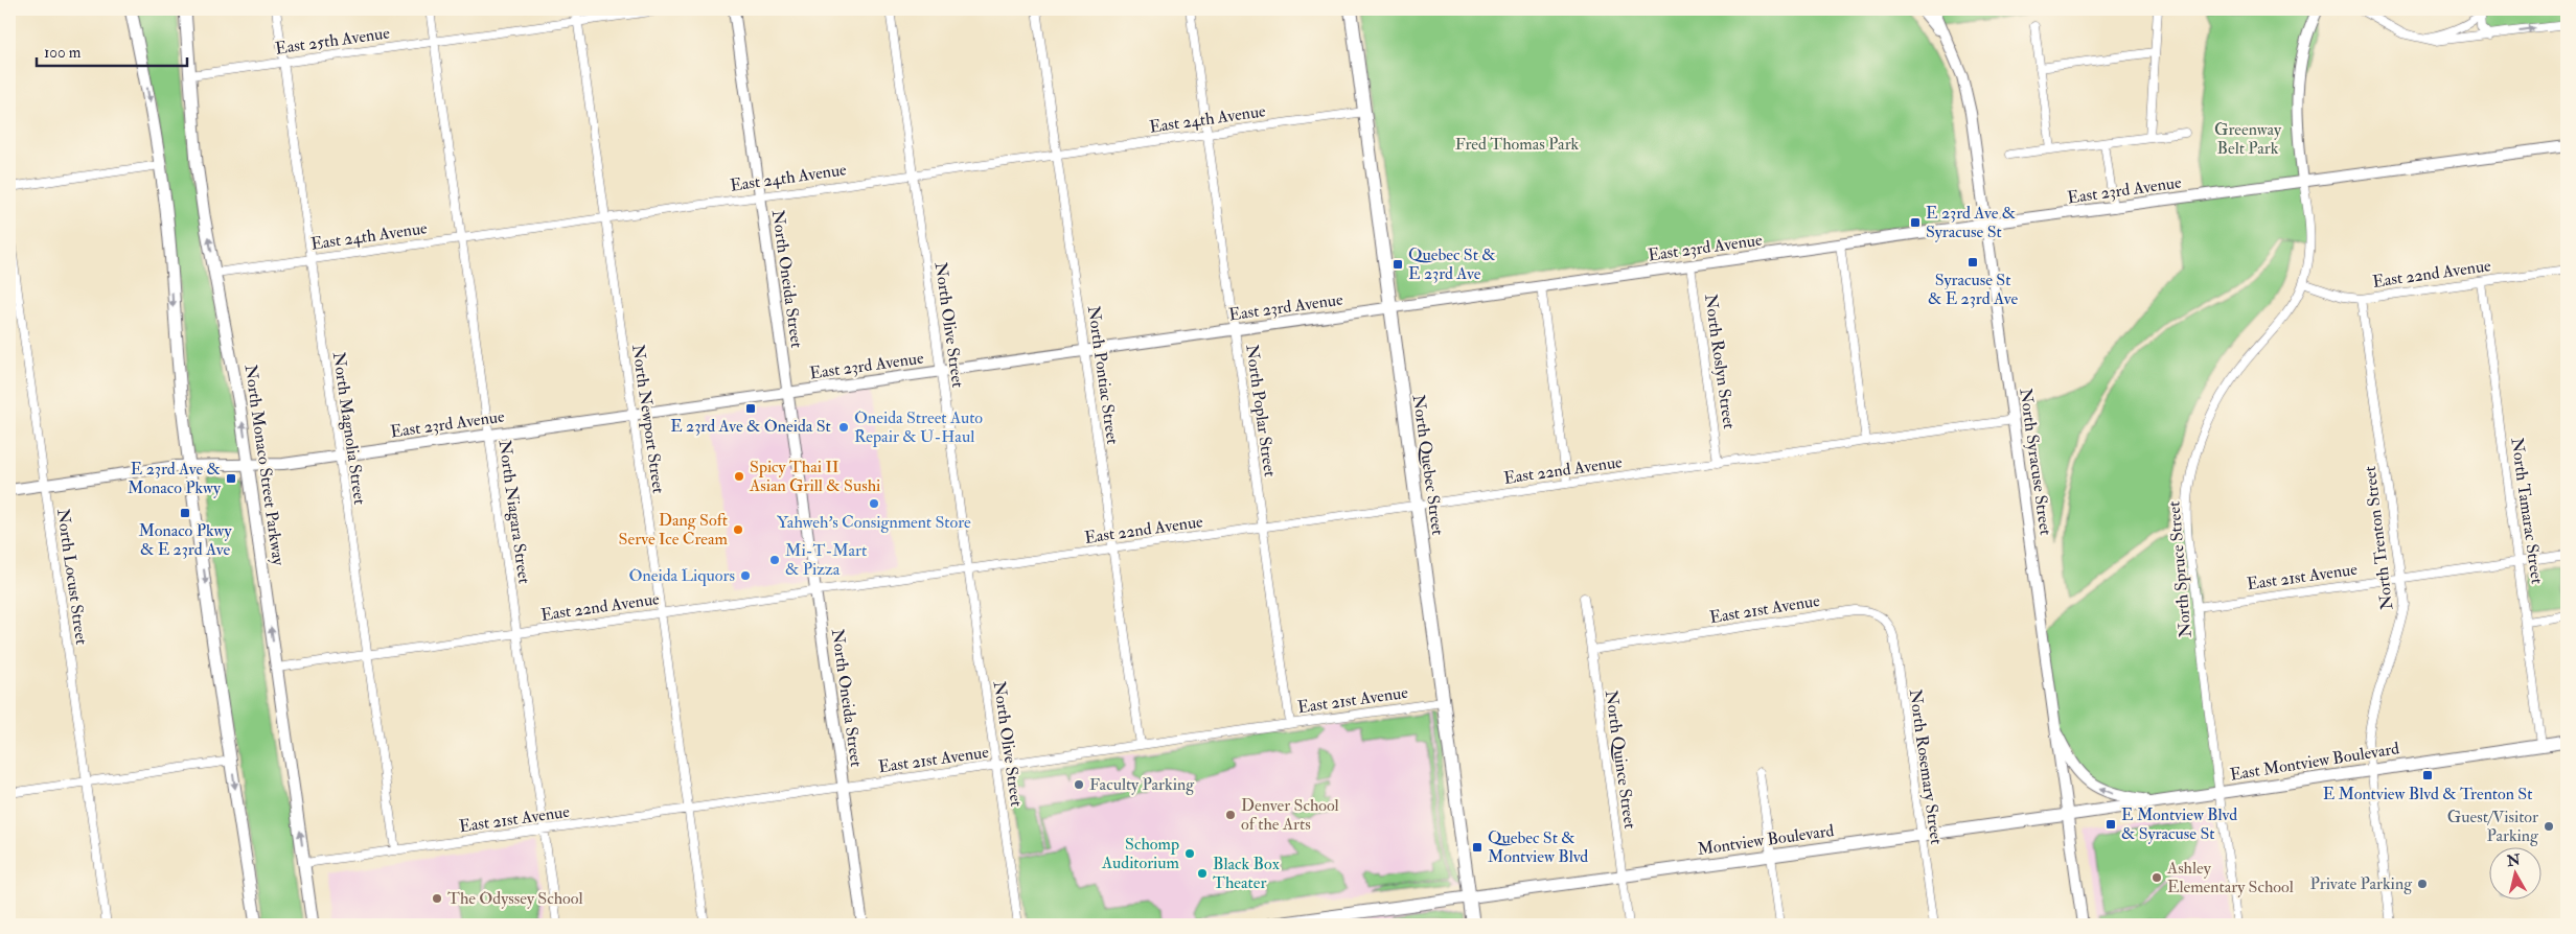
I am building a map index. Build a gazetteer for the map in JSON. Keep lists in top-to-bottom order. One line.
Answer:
{"streets":{"main road":["North Monaco Street Parkway","North Quebec Street","East Montview Boulevard","Montview Boulevard"],"street":["East 25th Avenue","East 24th Avenue","East 23rd Avenue","East 22nd Avenue","North Oneida Street","North Olive Street","North Roslyn Street","North Pontiac Street","North Poplar Street","North Newport Street","North Magnolia Street","North Syracuse Street","North Tamarac Street","North Niagara Street","North Trenton Street","North Spruce Street","North Locust Street","East 21st Avenue","North Quince Street","North Rosemary Street"]},"crossings":[["East 25th Avenue","North Newport Street"],["East 25th Avenue","North Magnolia Street"],["East 25th Avenue","North Monaco Street Parkway"],["East 25th Avenue","North Niagara Street"],["East 24th Avenue","North Oneida Street"],["East 24th Avenue","North Olive Street"],["East 24th Avenue","North Pontiac Street"],["East 24th Avenue","North Poplar Street"],["East 24th Avenue","North Newport Street"],["East 24th Avenue","North Magnolia Street"],["East 24th Avenue","North Monaco Street Parkway"],["East 24th Avenue","North Quebec Street"],["East 24th Avenue","North Niagara Street"],["East 23rd Avenue","North Oneida Street"],["East 23rd Avenue","North Olive Street"],["East 23rd Avenue","North Roslyn Street"],["East 23rd Avenue","North Pontiac Street"],["East 23rd Avenue","North Poplar Street"],["East 23rd Avenue","North Newport Street"],["East 23rd Avenue","North Magnolia Street"],["East 23rd Avenue","North Syracuse Street"],["East 23rd Avenue","North Monaco Street Parkway"],["East 23rd Avenue","North Quebec Street"],["East 23rd Avenue","North Niagara Street"],["East 23rd Avenue","North Spruce Street"],["East 23rd Avenue","North Locust Street"],["East 22nd Avenue","North Oneida Street"],["East 22nd Avenue","North Olive Street"],["East 22nd Avenue","North Roslyn Street"],["East 22nd Avenue","North Pontiac Street"],["East 22nd Avenue","North Poplar Street"],["East 22nd Avenue","North Newport Street"],["East 22nd Avenue","North Magnolia Street"],["East 22nd Avenue","North Syracuse Street"],["East 22nd Avenue","North Monaco Street Parkway"],["East 22nd Avenue","North Quebec Street"],["East 22nd Avenue","North Tamarac Street"],["East 22nd Avenue","North Niagara Street"],["East 22nd Avenue","North Trenton Street"],["East 22nd Avenue","North Spruce Street"],["North Oneida Street","East 21st Avenue"],["North Olive Street","East 21st Avenue"],["North Pontiac Street","East 21st Avenue"],["North Poplar Street","East 21st Avenue"],["North Newport Street","East 21st Avenue"],["North Magnolia Street","East 21st Avenue"],["North Syracuse Street","East Montview Boulevard"],["North Syracuse Street","Montview Boulevard"],["North Monaco Street Parkway","East 21st Avenue"],["North Quebec Street","East 21st Avenue"],["North Quebec Street","Montview Boulevard"],["North Tamarac Street","East 21st Avenue"],["North Tamarac Street","East Montview Boulevard"],["North Niagara Street","East 21st Avenue"],["North Trenton Street","East 21st Avenue"],["North Trenton Street","East Montview Boulevard"],["North Spruce Street","East 21st Avenue"],["North Spruce Street","East Montview Boulevard"],["East 21st Avenue","North Quince Street"],["East 21st Avenue","North Rosemary Street"],["North Quince Street","Montview Boulevard"],["East Montview Boulevard","Montview Boulevard"],["North Rosemary Street","Montview Boulevard"]],"parks":["Greenway Belt Park","Fred Thomas Park"],"places":{"transit":["E 23rd Ave & Syracuse St","Syracuse St & E 23rd Ave","Quebec St & E 23rd Ave","E 23rd Ave & Oneida St","E 23rd Ave & Monaco Pkwy","Monaco Pkwy & E 23rd Ave","E Montview Blvd & Trenton St","E Montview Blvd & Syracuse St","Quebec St & Montview Blvd"],"other":["Oneida Street Auto Repair & U-Haul","Spicy Thai II Asian Grill & Sushi","Yahweh's Consignment Store","Dang Soft Serve Ice Cream","Mi-T-Mart & Pizza","Oneida Liquors","Faculty Parking","Denver School of the Arts","Guest/Visitor Parking","Schomp Auditorium","Black Box Theater","Ashley Elementary School","Private Parking","The Odyssey School"]},"scale_bar":"100 m","north":"top"}
